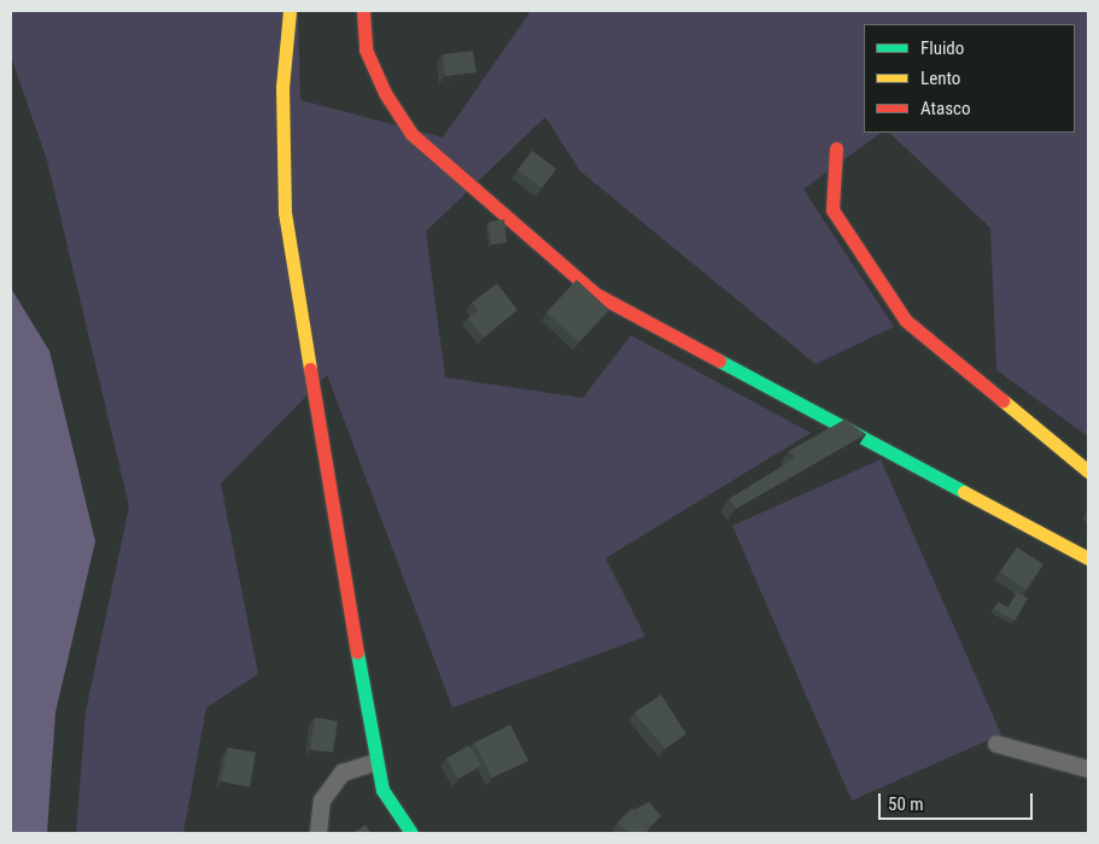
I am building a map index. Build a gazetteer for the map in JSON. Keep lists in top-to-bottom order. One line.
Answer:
{"legend":["Fluido","Lento","Atasco"],"scale_bar":"50 m"}
